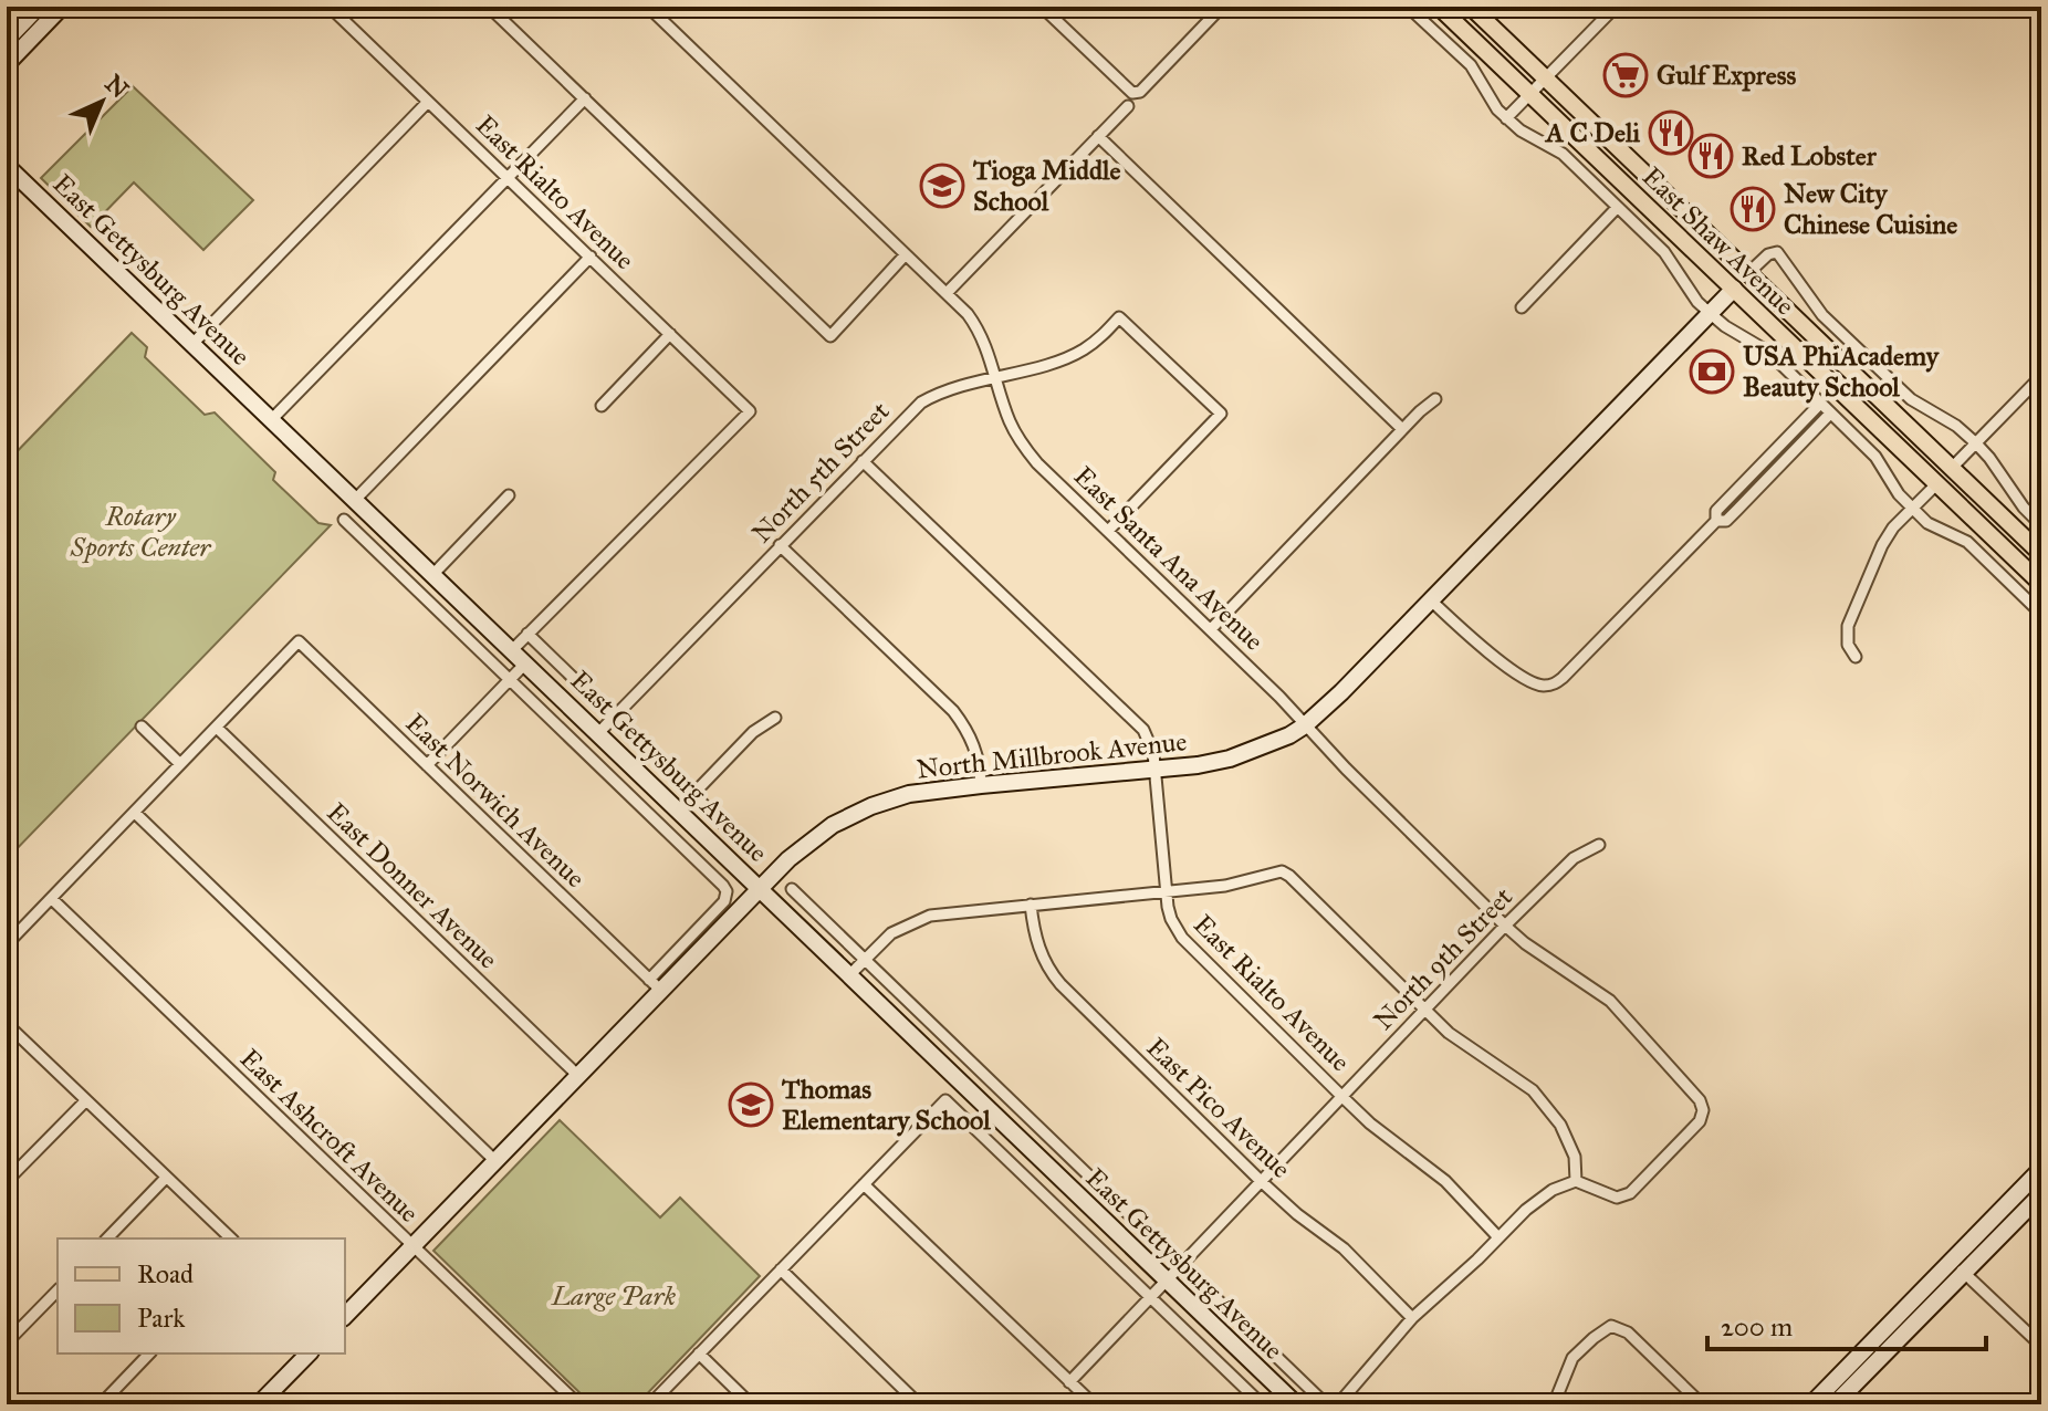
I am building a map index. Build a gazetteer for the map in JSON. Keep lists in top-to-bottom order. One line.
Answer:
{"streets":{"main road":["East Shaw Avenue"],"street":["East Rialto Avenue","East Gettysburg Avenue","North 5th Street","East Santa Ana Avenue","North Millbrook Avenue","East Norwich Avenue","East Donner Avenue","North 9th Street","East Pico Avenue","East Ashcroft Avenue"]},"crossings":[["East Rialto Avenue","East Gettysburg Avenue"],["East Rialto Avenue","North 5th Street"],["East Rialto Avenue","North Millbrook Avenue"],["East Rialto Avenue","North 9th Street"],["East Shaw Avenue","North Millbrook Avenue"],["East Gettysburg Avenue","North 5th Street"],["East Gettysburg Avenue","North Millbrook Avenue"],["East Gettysburg Avenue","North 9th Street"],["North 5th Street","East Santa Ana Avenue"],["East Santa Ana Avenue","North Millbrook Avenue"],["East Santa Ana Avenue","North 9th Street"],["North Millbrook Avenue","East Norwich Avenue"],["North Millbrook Avenue","East Donner Avenue"],["North Millbrook Avenue","East Ashcroft Avenue"],["East Norwich Avenue","East Donner Avenue"],["North 9th Street","East Pico Avenue"]],"parks":["Rotary Sports Center","Large Park"],"places":{"supermarket":["Gulf Express"],"restaurant":["A C Deli","Red Lobster","New City Chinese Cuisine"],"school or university":["Tioga Middle School","Thomas Elementary School"],"bank":["USA PhiAcademy Beauty School"]},"legend":["Road","Park"],"scale_bar":"200 m","north":"top right"}
